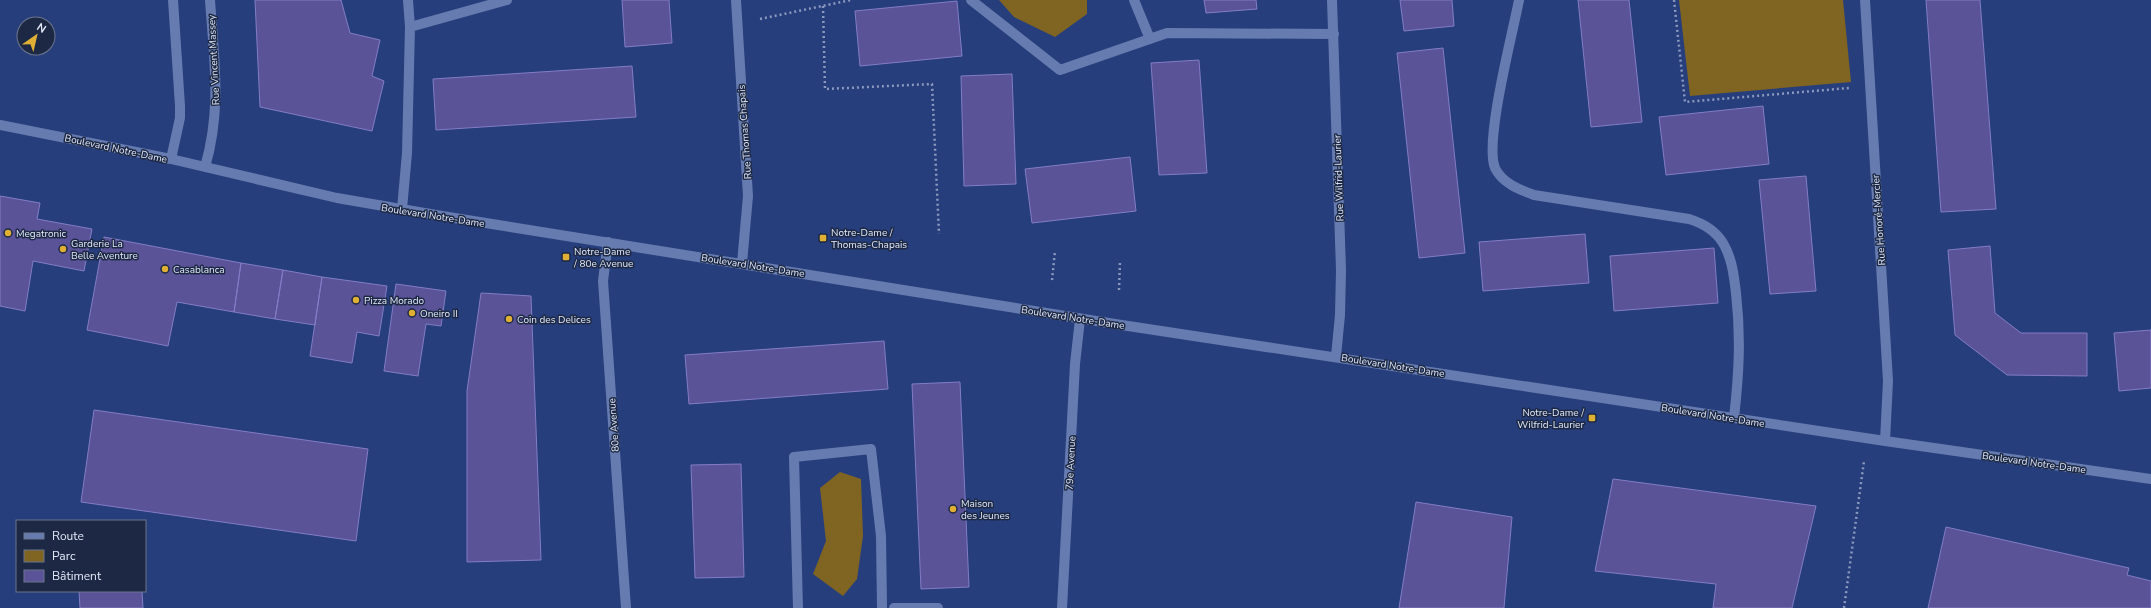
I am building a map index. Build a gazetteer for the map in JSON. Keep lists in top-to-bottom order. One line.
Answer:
{"streets":{"street":["Rue Vincent Massey","Rue Thomas Chapais","Boulevard Notre-Dame","Rue Wilfrid-Laurier","Rue Honoré-Mercier","80e Avenue","79e Avenue"]},"crossings":[["Rue Vincent Massey","Boulevard Notre-Dame"],["Rue Thomas Chapais","Boulevard Notre-Dame"],["Boulevard Notre-Dame","Rue Wilfrid-Laurier"],["Boulevard Notre-Dame","Rue Honoré-Mercier"],["Boulevard Notre-Dame","80e Avenue"],["Boulevard Notre-Dame","79e Avenue"]],"places":{"other":["Megatronic","Garderie La Belle Aventure","Casablanca","Pizza Morado","Oneiro II","Coin des Delices","Maison des Jeunes"],"transit":["Notre-Dame / Thomas-Chapais","Notre-Dame / 80e Avenue","Notre-Dame / Wilfrid-Laurier"]},"legend":["Route","Parc","Bâtiment"],"north":"top right"}
